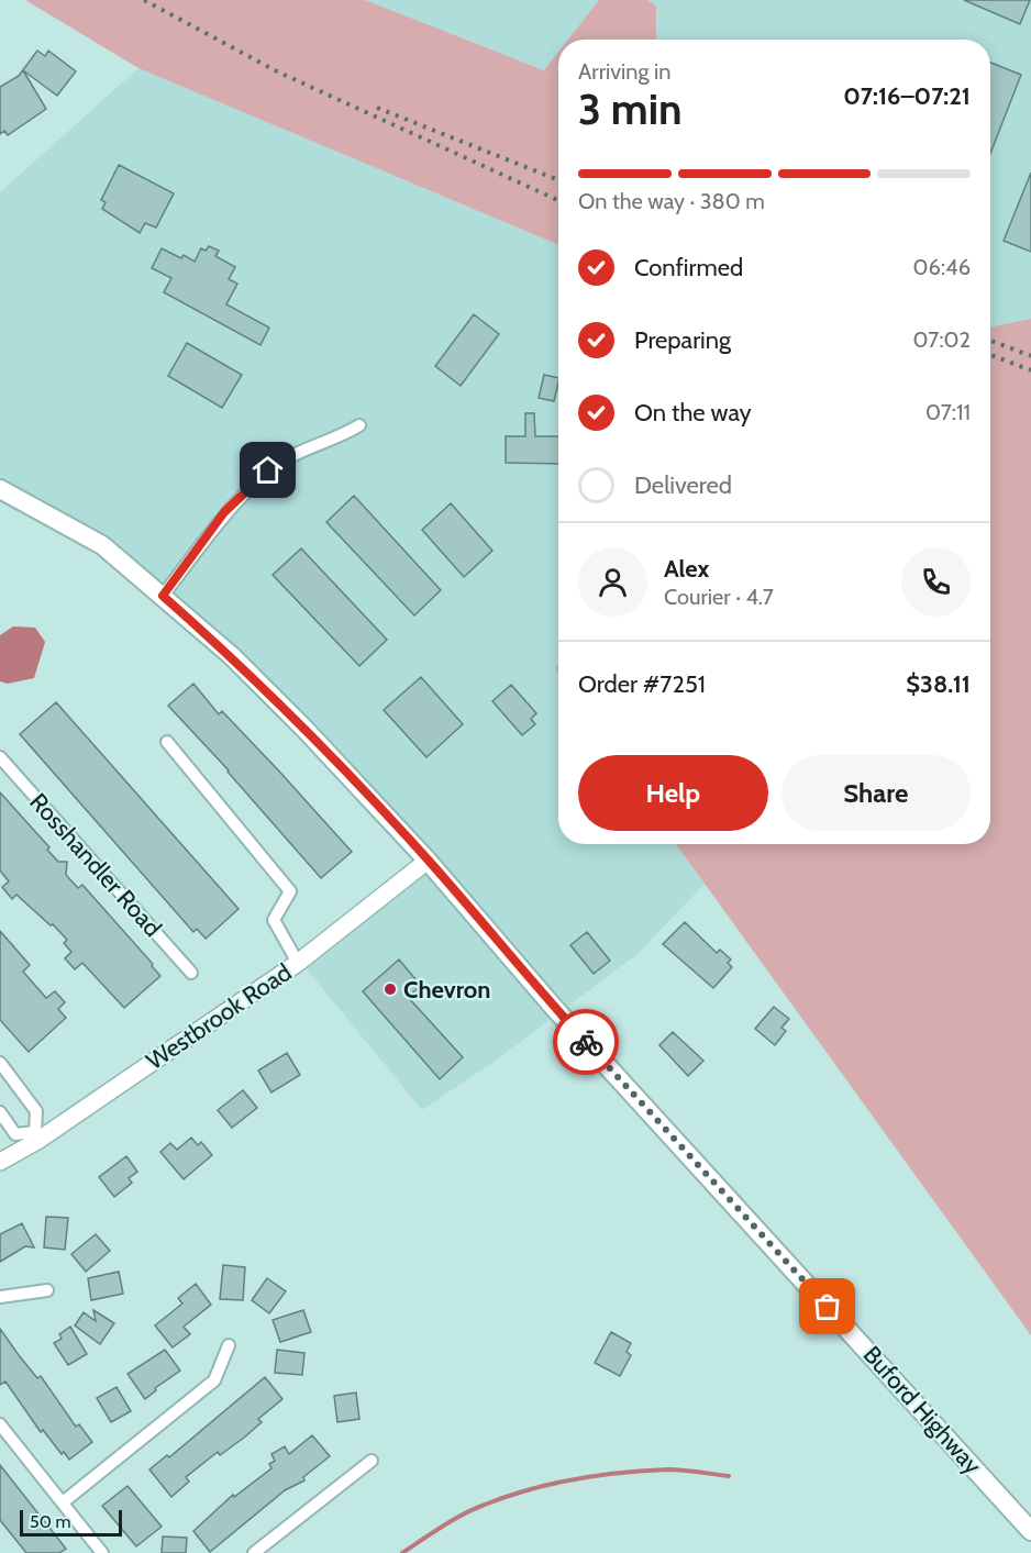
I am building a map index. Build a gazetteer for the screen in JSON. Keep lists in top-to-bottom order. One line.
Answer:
{"streets":{"main road":["Buford Highway"],"street":["Rosshandler Road","Westbrook Road"]},"crossings":[["Westbrook Road","Buford Highway"]],"places":["Chevron"],"scale_bar":"50 m","page":{"heading":["3 min","Arriving in","07:16–07:21"],"panel":["Alex","Courier · 4.7","Order #7251","$38.11"],"bar":"On the way · 380 m","list":[["Confirmed","06:46"],["Preparing","07:02"],["On the way","07:11"],"Delivered"],"buttons":["Help","Share"],"scale":"50 m"}}
